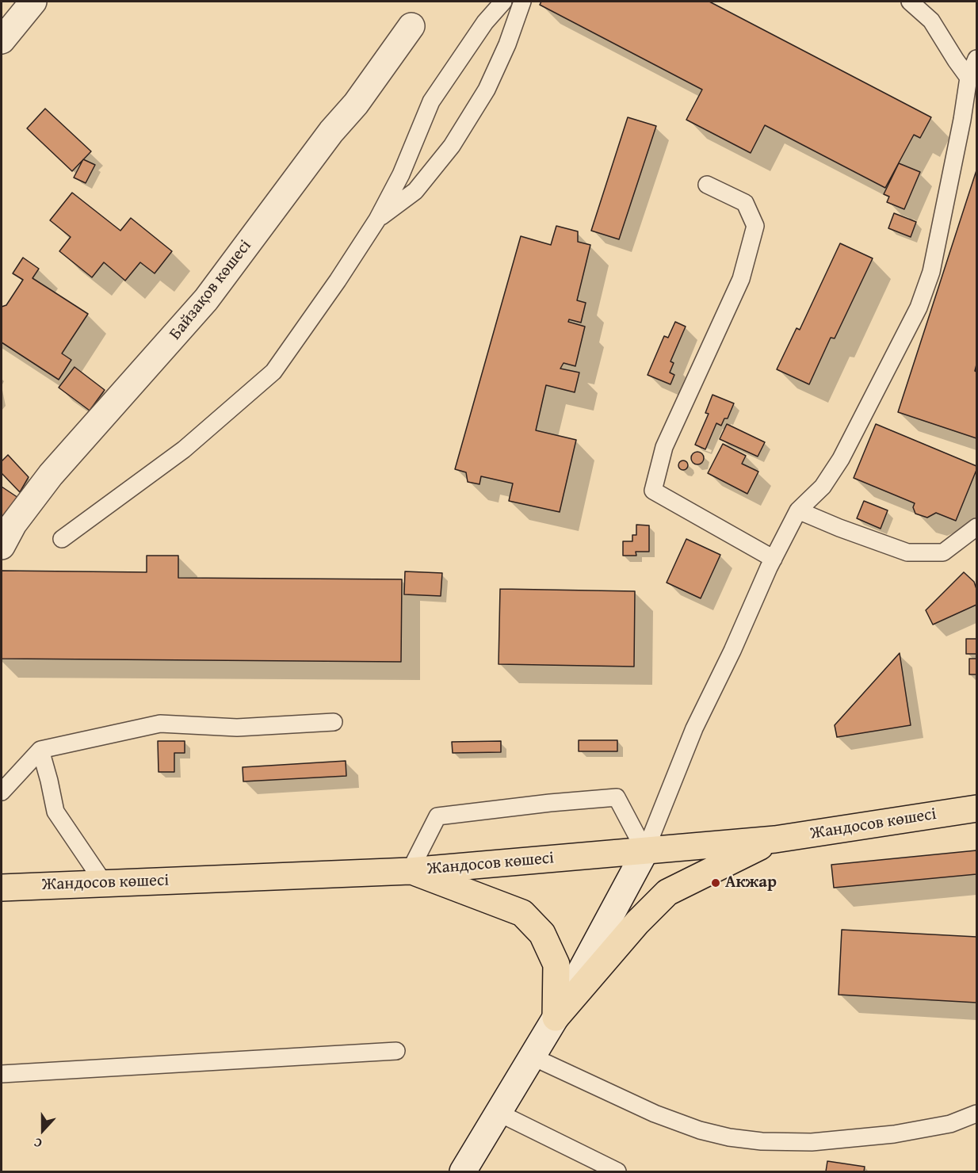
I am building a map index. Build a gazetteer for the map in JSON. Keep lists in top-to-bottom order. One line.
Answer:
{"streets":{"main road":["Жандосов көшесі"],"street":["Байзақов көшесі"]},"places":["Акжар"],"north":"bottom"}
